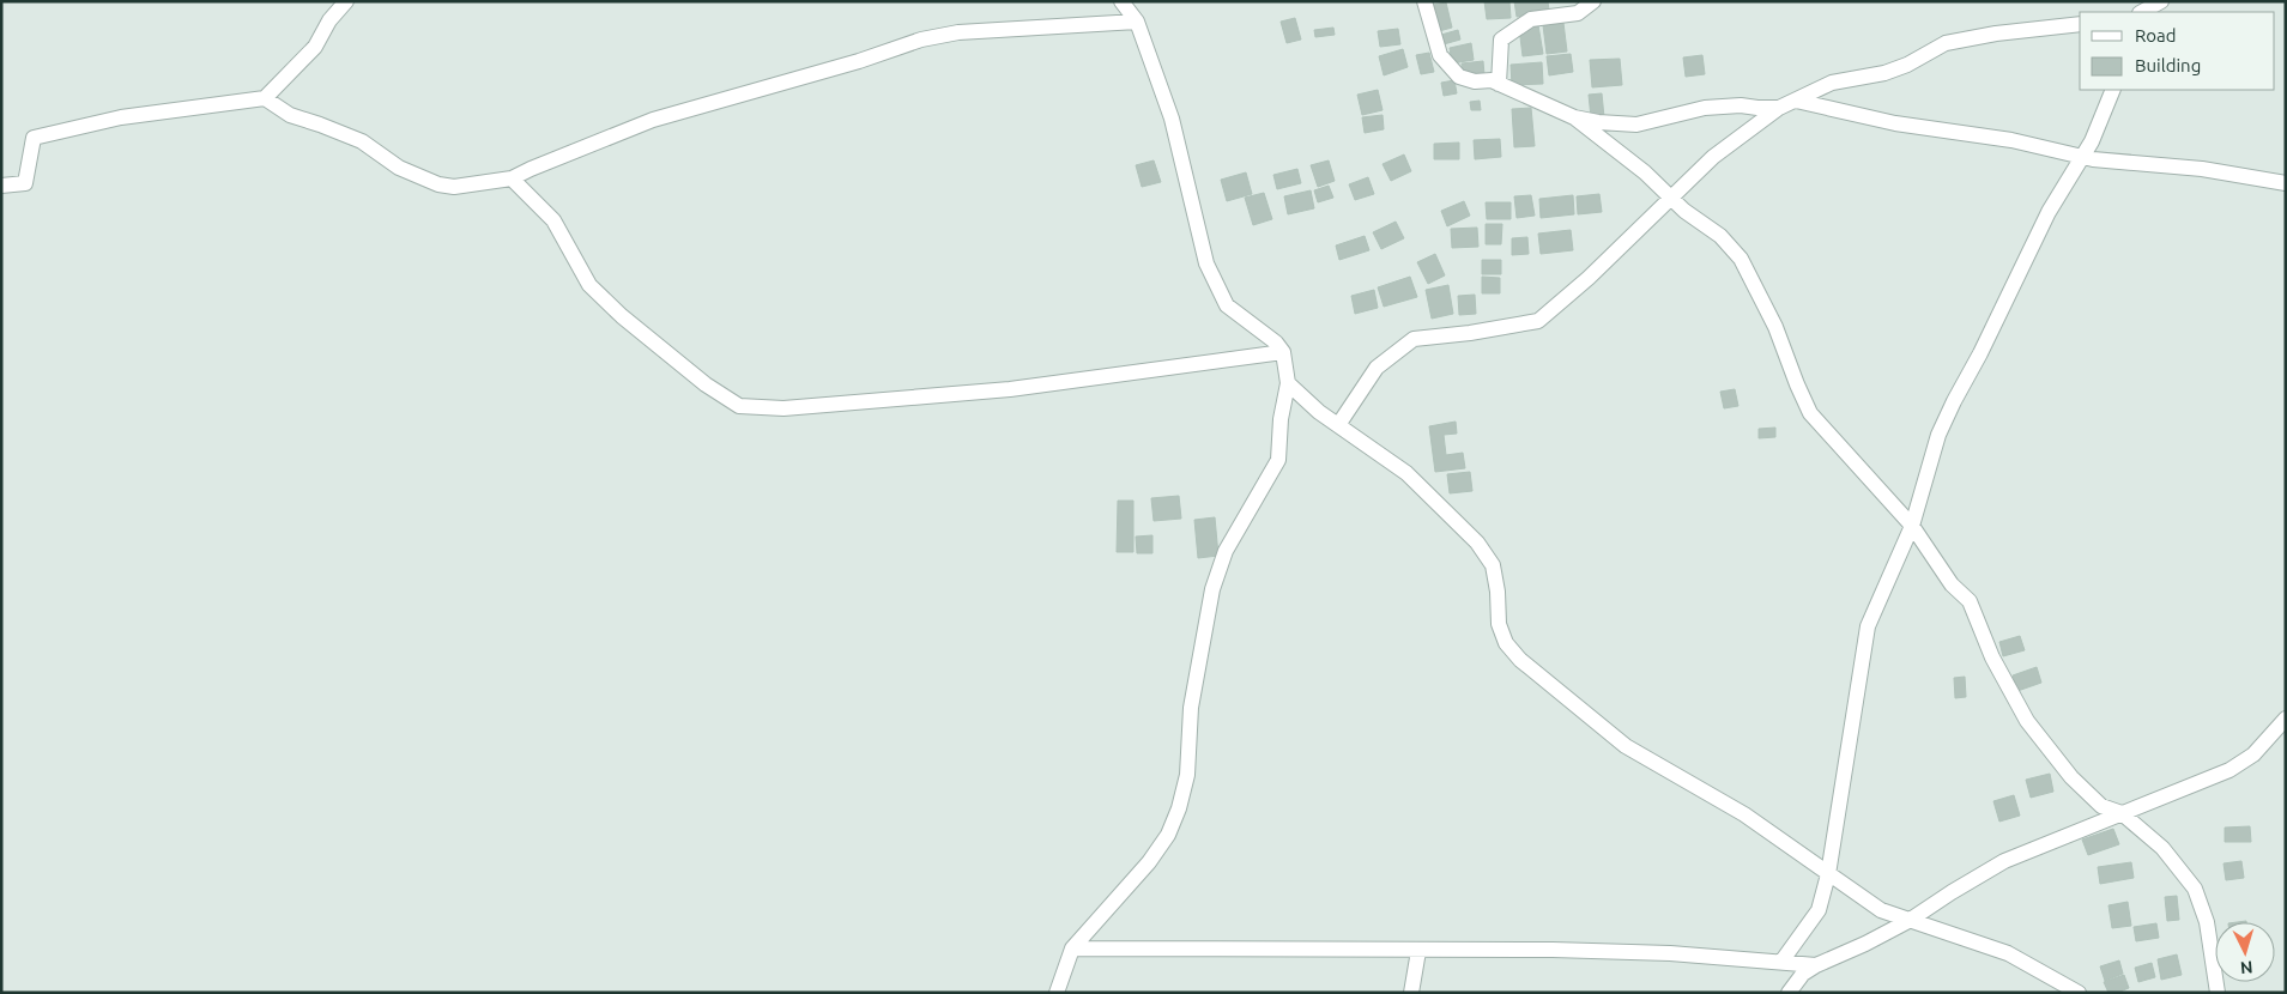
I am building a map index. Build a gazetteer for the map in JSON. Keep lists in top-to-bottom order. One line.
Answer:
{"legend":["Road","Building"],"north":"bottom"}
